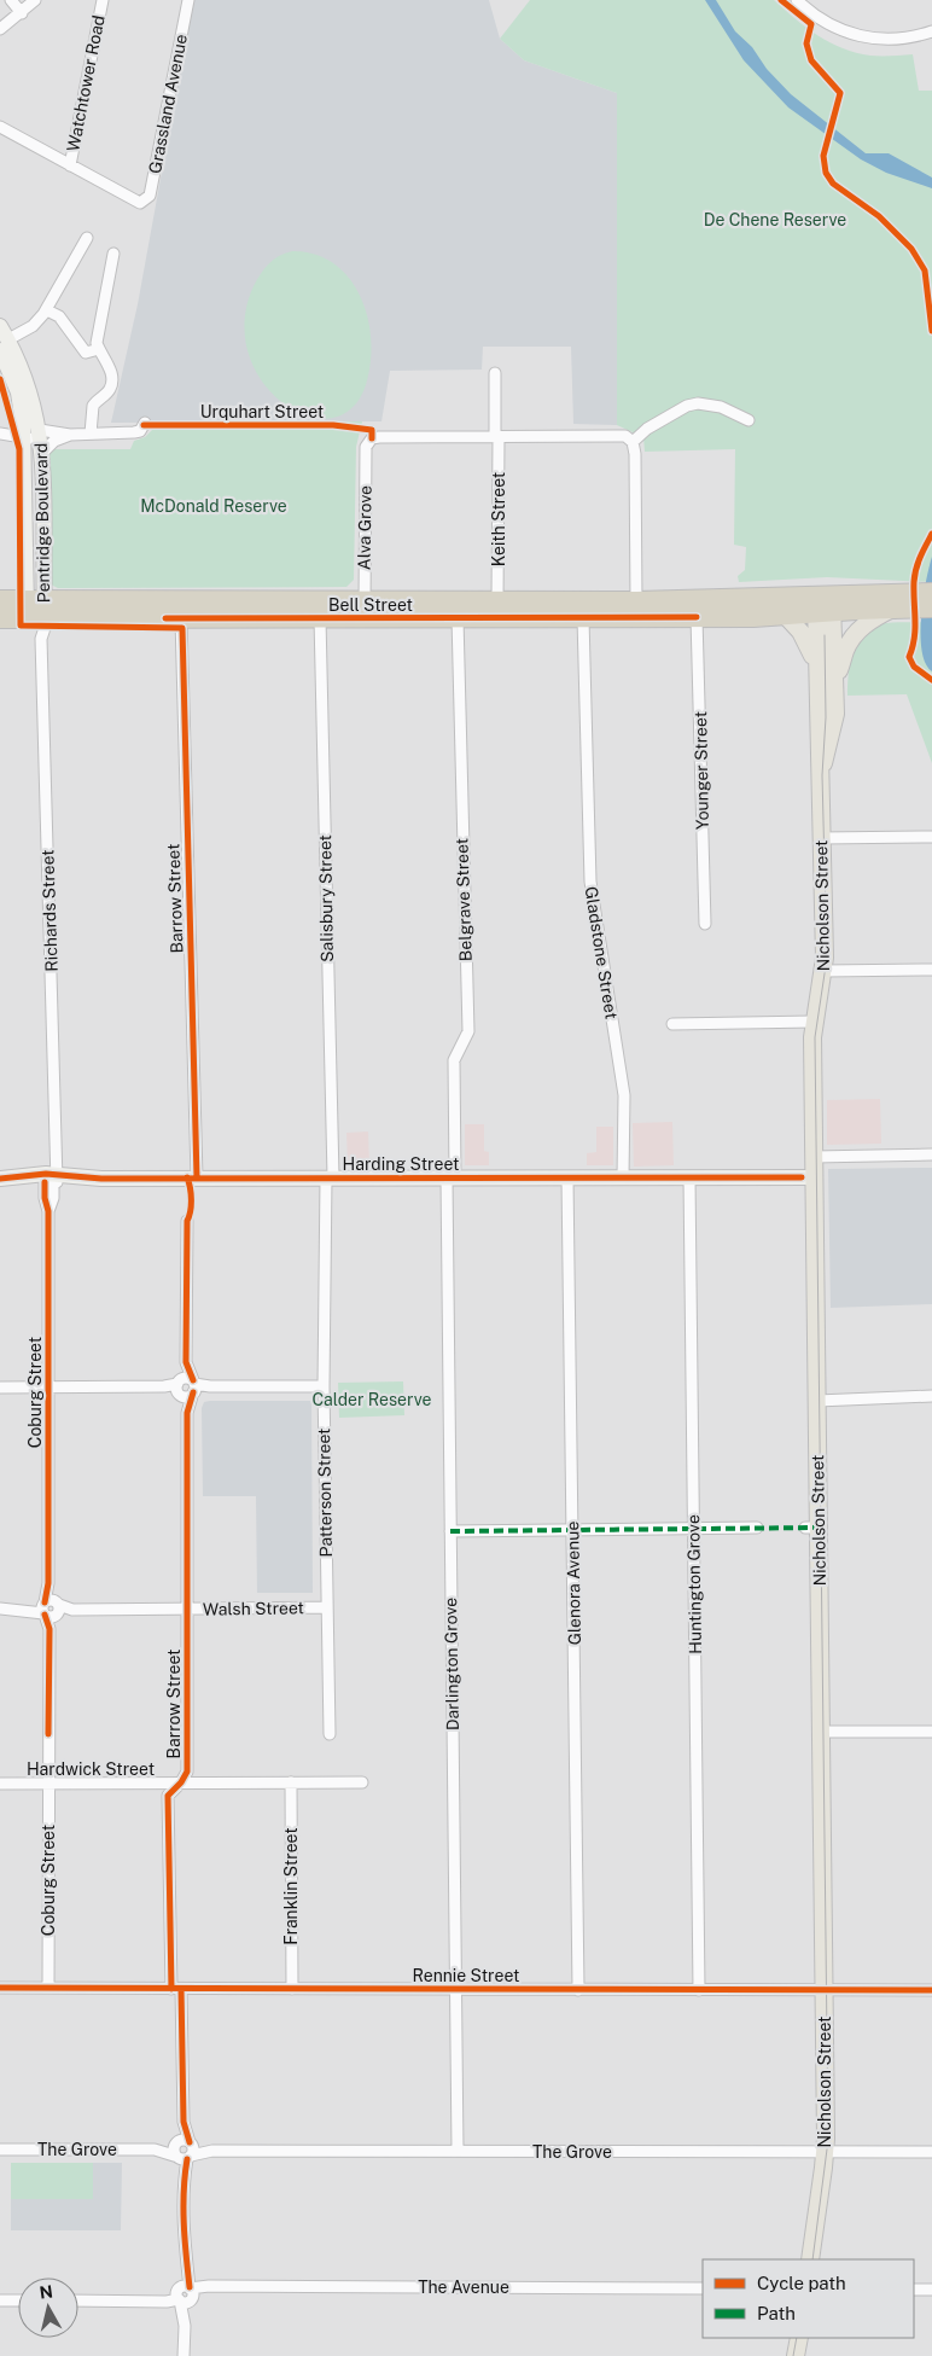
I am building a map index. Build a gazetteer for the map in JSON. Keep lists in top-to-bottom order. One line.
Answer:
{"streets":{"highway":["Bell Street"],"main road":["Nicholson Street"],"street":["Watchtower Road","Grassland Avenue","Keith Street","Pentridge Boulevard","Alva Grove","Younger Street","Barrow Street","Salisbury Street","Belgrave Street","Richards Street","Gladstone Street","Harding Street","Coburg Street","Patterson Street","Glenora Avenue","Huntington Grove","Walsh Street","Darlington Grove","Hardwick Street","Franklin Street","Rennie Street","The Grove","The Avenue"],"cycle path":["Urquhart Street"]},"crossings":[["Watchtower Road","Grassland Avenue"],["Keith Street","Alva Grove"],["Keith Street","Bell Street"],["Pentridge Boulevard","Bell Street"],["Pentridge Boulevard","Richards Street"],["Alva Grove","Bell Street"],["Bell Street","Younger Street"],["Bell Street","Barrow Street"],["Bell Street","Salisbury Street"],["Bell Street","Belgrave Street"],["Bell Street","Nicholson Street"],["Bell Street","Richards Street"],["Bell Street","Gladstone Street"],["Barrow Street","Harding Street"],["Barrow Street","Walsh Street"],["Barrow Street","Hardwick Street"],["Barrow Street","Rennie Street"],["Barrow Street","The Grove"],["Barrow Street","The Avenue"],["Salisbury Street","Harding Street"],["Salisbury Street","Patterson Street"],["Belgrave Street","Harding Street"],["Belgrave Street","Darlington Grove"],["Nicholson Street","Harding Street"],["Nicholson Street","Rennie Street"],["Nicholson Street","The Grove"],["Richards Street","Harding Street"],["Richards Street","Coburg Street"],["Gladstone Street","Harding Street"],["Harding Street","Coburg Street"],["Harding Street","Patterson Street"],["Harding Street","Glenora Avenue"],["Harding Street","Huntington Grove"],["Harding Street","Darlington Grove"],["Coburg Street","Walsh Street"],["Coburg Street","Hardwick Street"],["Coburg Street","Rennie Street"],["Patterson Street","Walsh Street"],["Glenora Avenue","Rennie Street"],["Huntington Grove","Rennie Street"],["Darlington Grove","Rennie Street"],["Darlington Grove","The Grove"],["Hardwick Street","Franklin Street"],["Franklin Street","Rennie Street"]],"parks":["De Chene Reserve","McDonald Reserve","Calder Reserve"],"legend":["Cycle path","Path"],"north":"top"}
